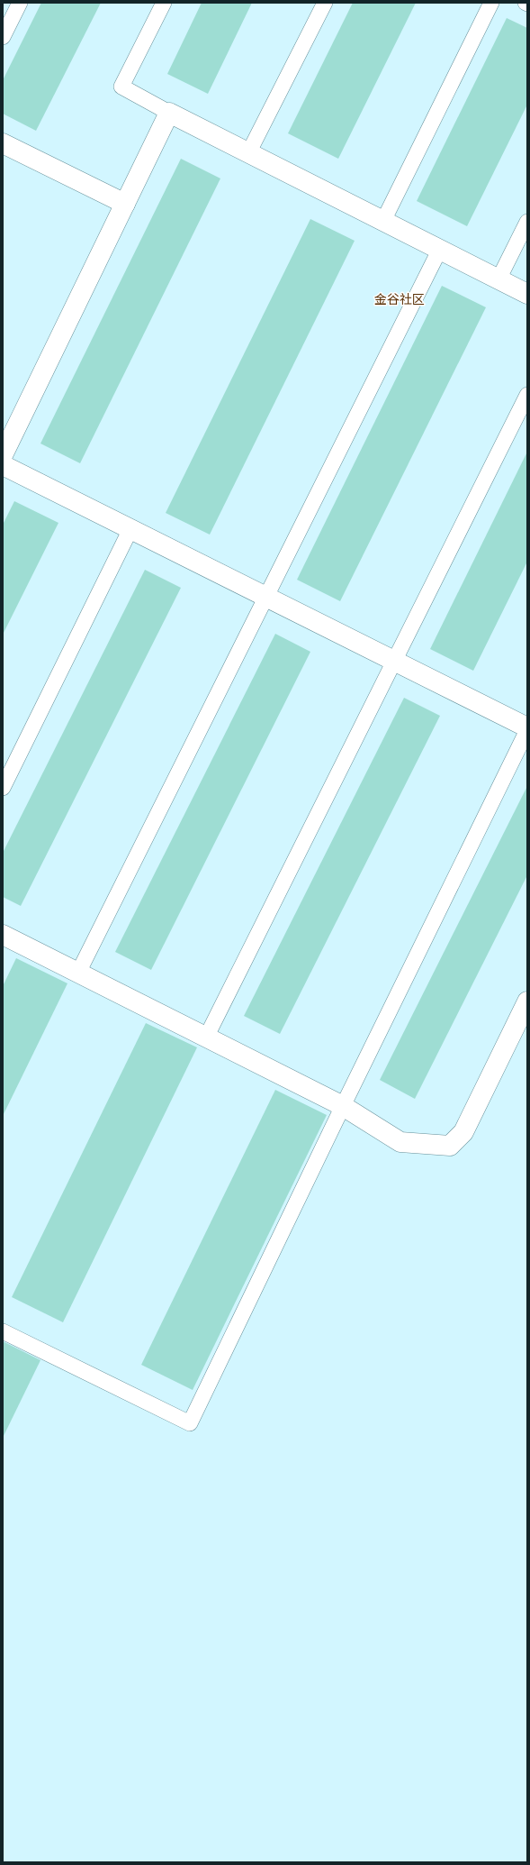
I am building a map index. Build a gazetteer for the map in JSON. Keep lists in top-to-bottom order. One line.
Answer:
{"districts":["金谷社区"]}
